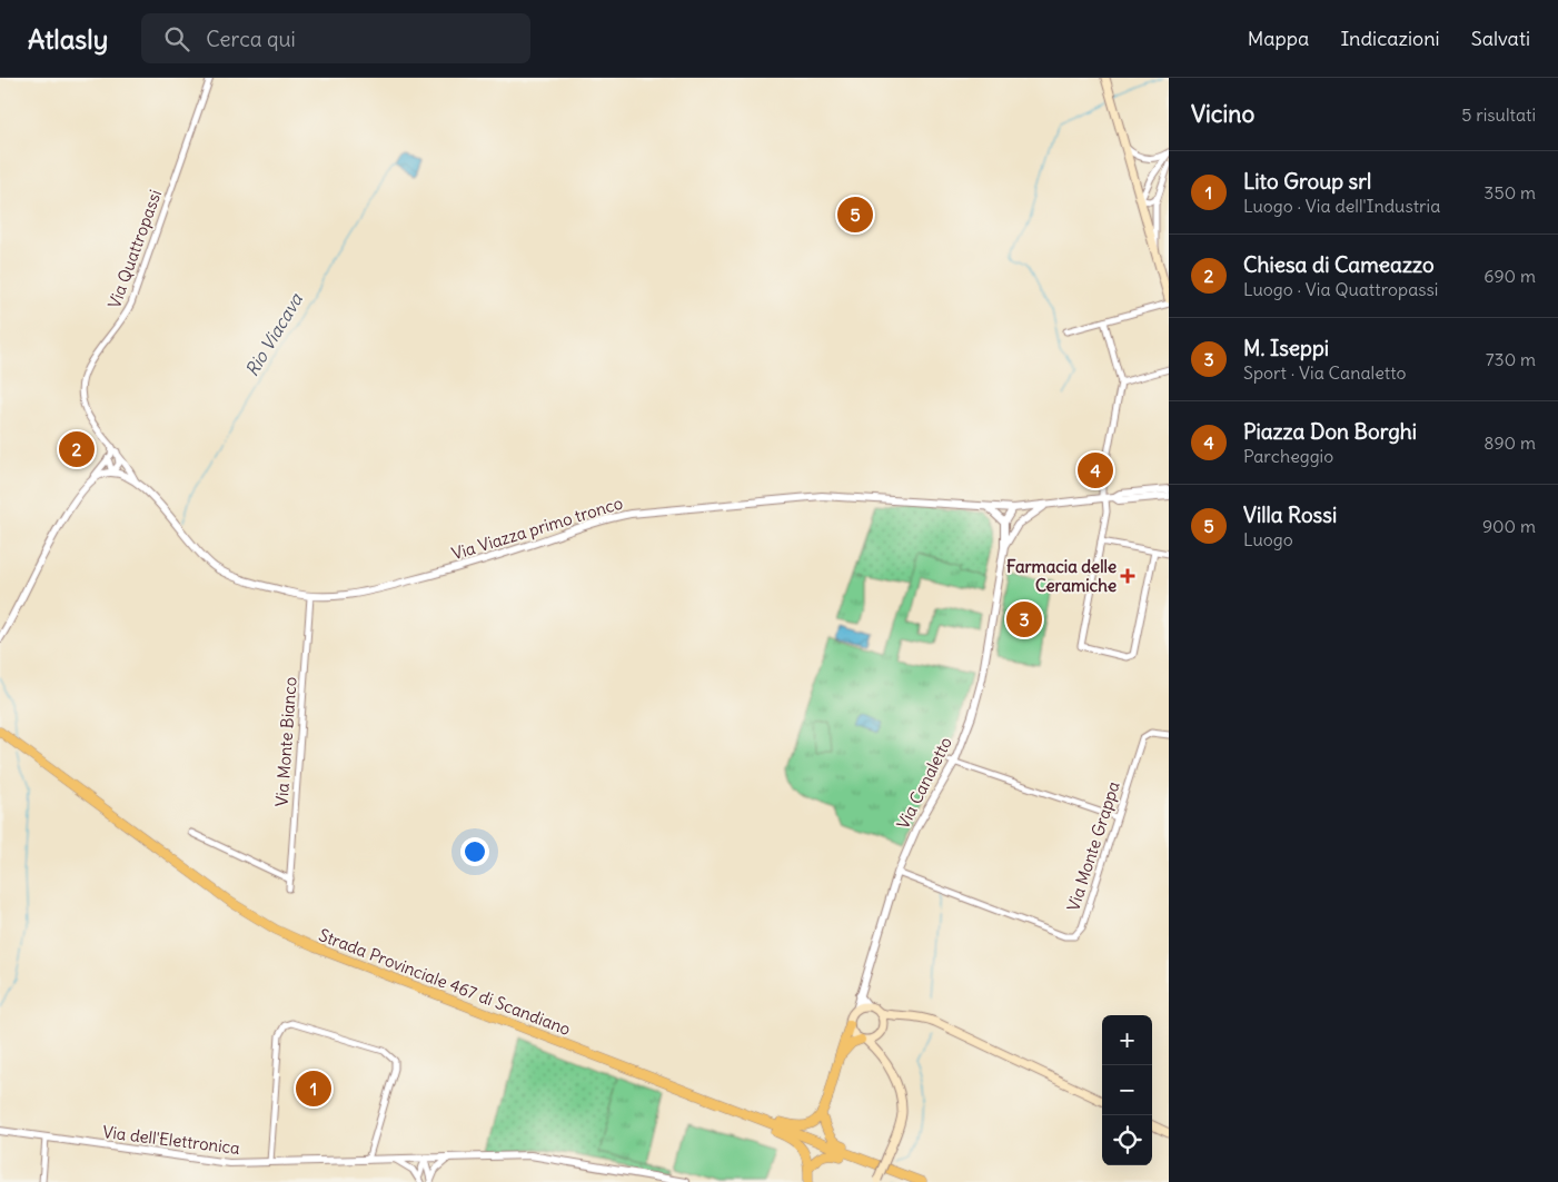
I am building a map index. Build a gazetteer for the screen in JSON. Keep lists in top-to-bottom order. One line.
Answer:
{"streets":{"main road":["Strada Provinciale 467 di Scandiano"],"street":["Via Quattropassi","Via Viazza primo tronco","Via Monte Bianco","Via Canaletto","Via Monte Grappa","Via dell'Elettronica"]},"crossings":[["Via Quattropassi","Via Viazza primo tronco"],["Via Viazza primo tronco","Via Monte Bianco"],["Via Viazza primo tronco","Via Canaletto"],["Via Canaletto","Via Monte Grappa"]],"water":["Rio Viacava"],"places":{"health":["Farmacia delle Ceramiche"]},"page":{"header":"Atlasly","search":"Cerca qui","nav":["Mappa","Indicazioni","Salvati"],"heading":["Vicino","5 risultati"],"list":[{"mark":"1","name":"Lito Group srl","note":"Luogo · Via dell'Industria","value":"350 m"},{"mark":"2","name":"Chiesa di Cameazzo","note":"Luogo · Via Quattropassi","value":"690 m"},{"mark":"3","name":"M. Iseppi","note":"Sport · Via Canaletto","value":"730 m"},{"mark":"4","name":"Piazza Don Borghi","note":"Parcheggio","value":"890 m"},{"mark":"5","name":"Villa Rossi","note":"Luogo","value":"900 m"}],"pins":["5","2","4","3","1"],"map_buttons":["+","−"]}}
